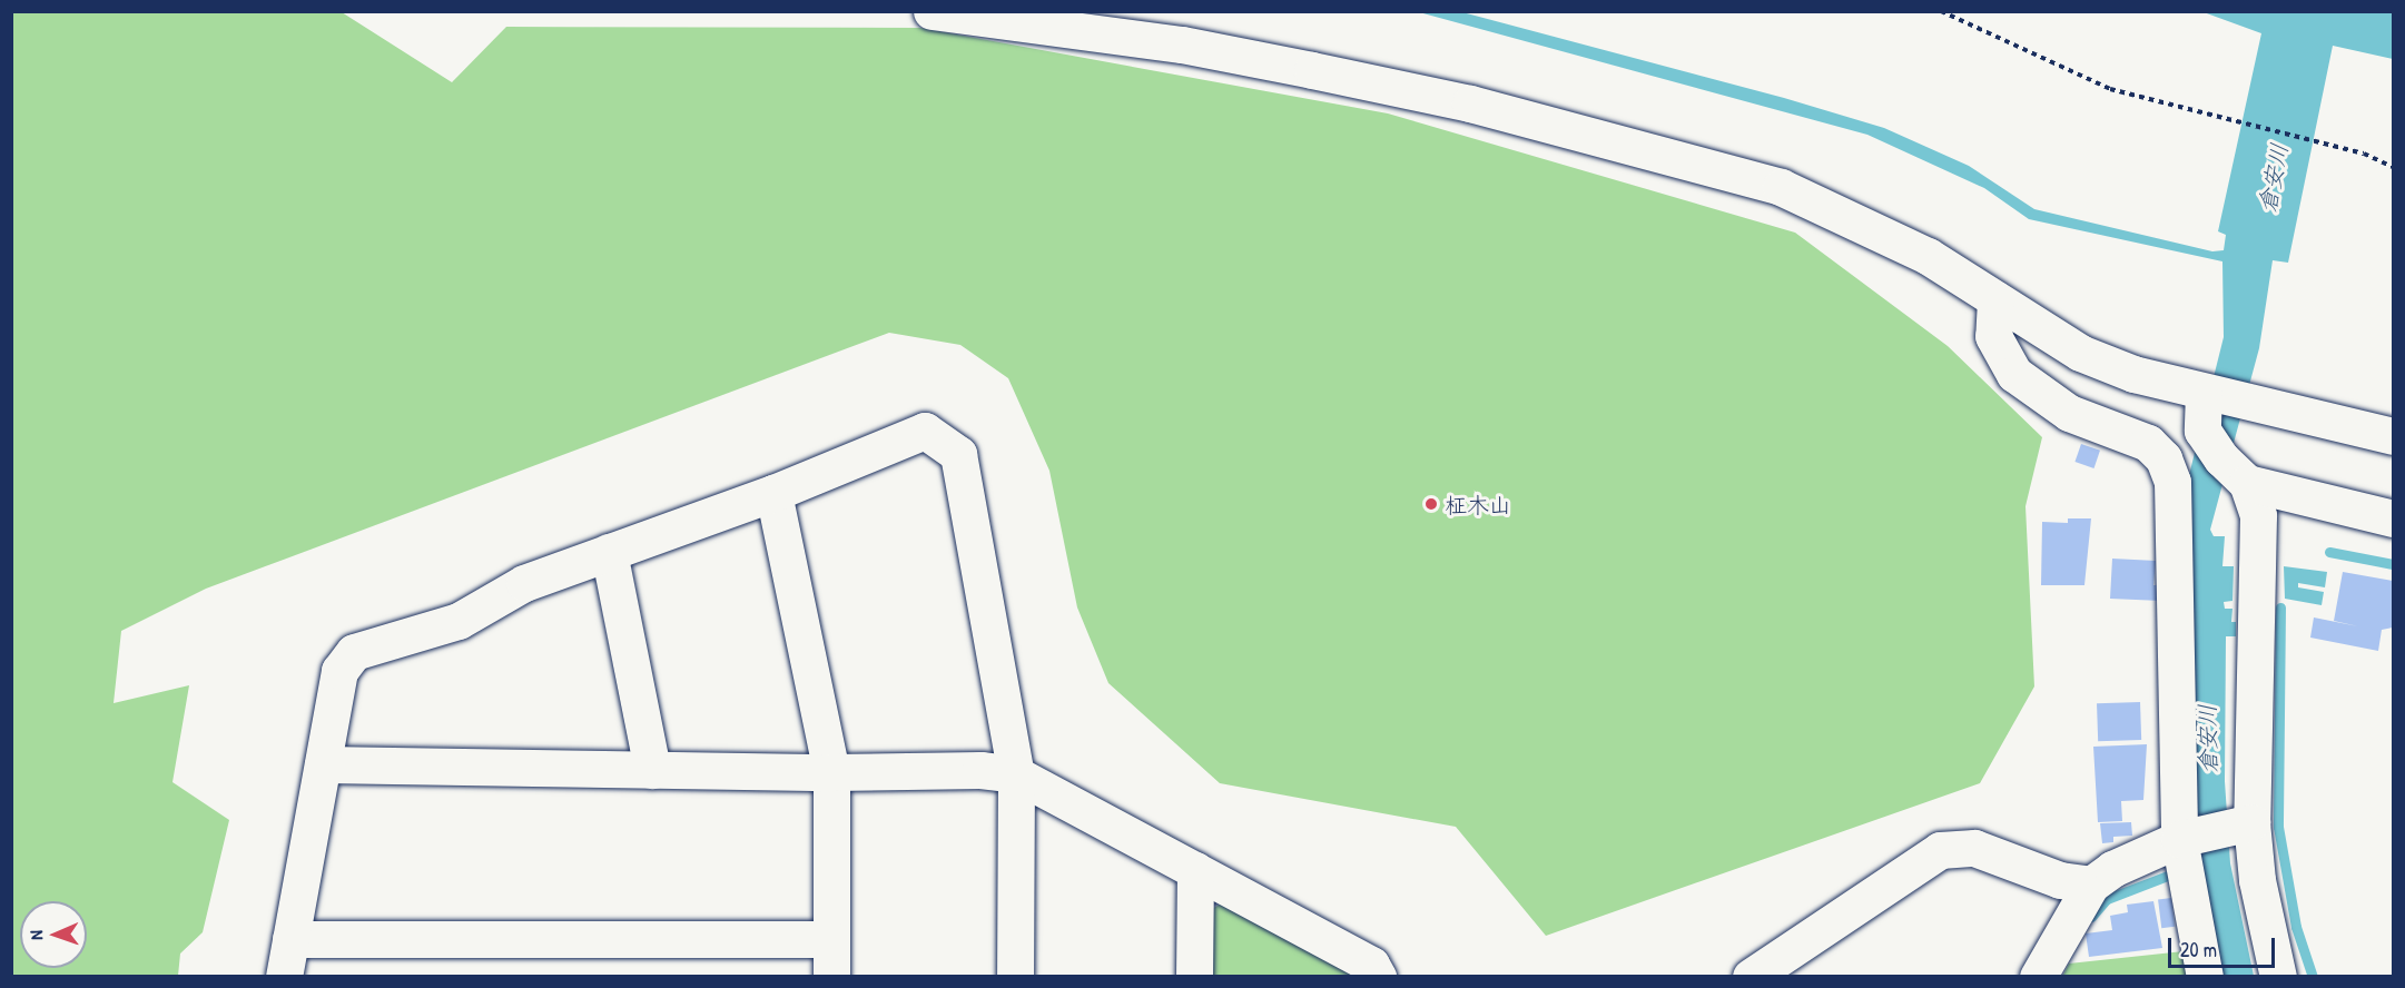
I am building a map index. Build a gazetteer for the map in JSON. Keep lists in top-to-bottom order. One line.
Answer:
{"water":["倉安川"],"places":["柾木山"],"scale_bar":"20 m","north":"left"}
